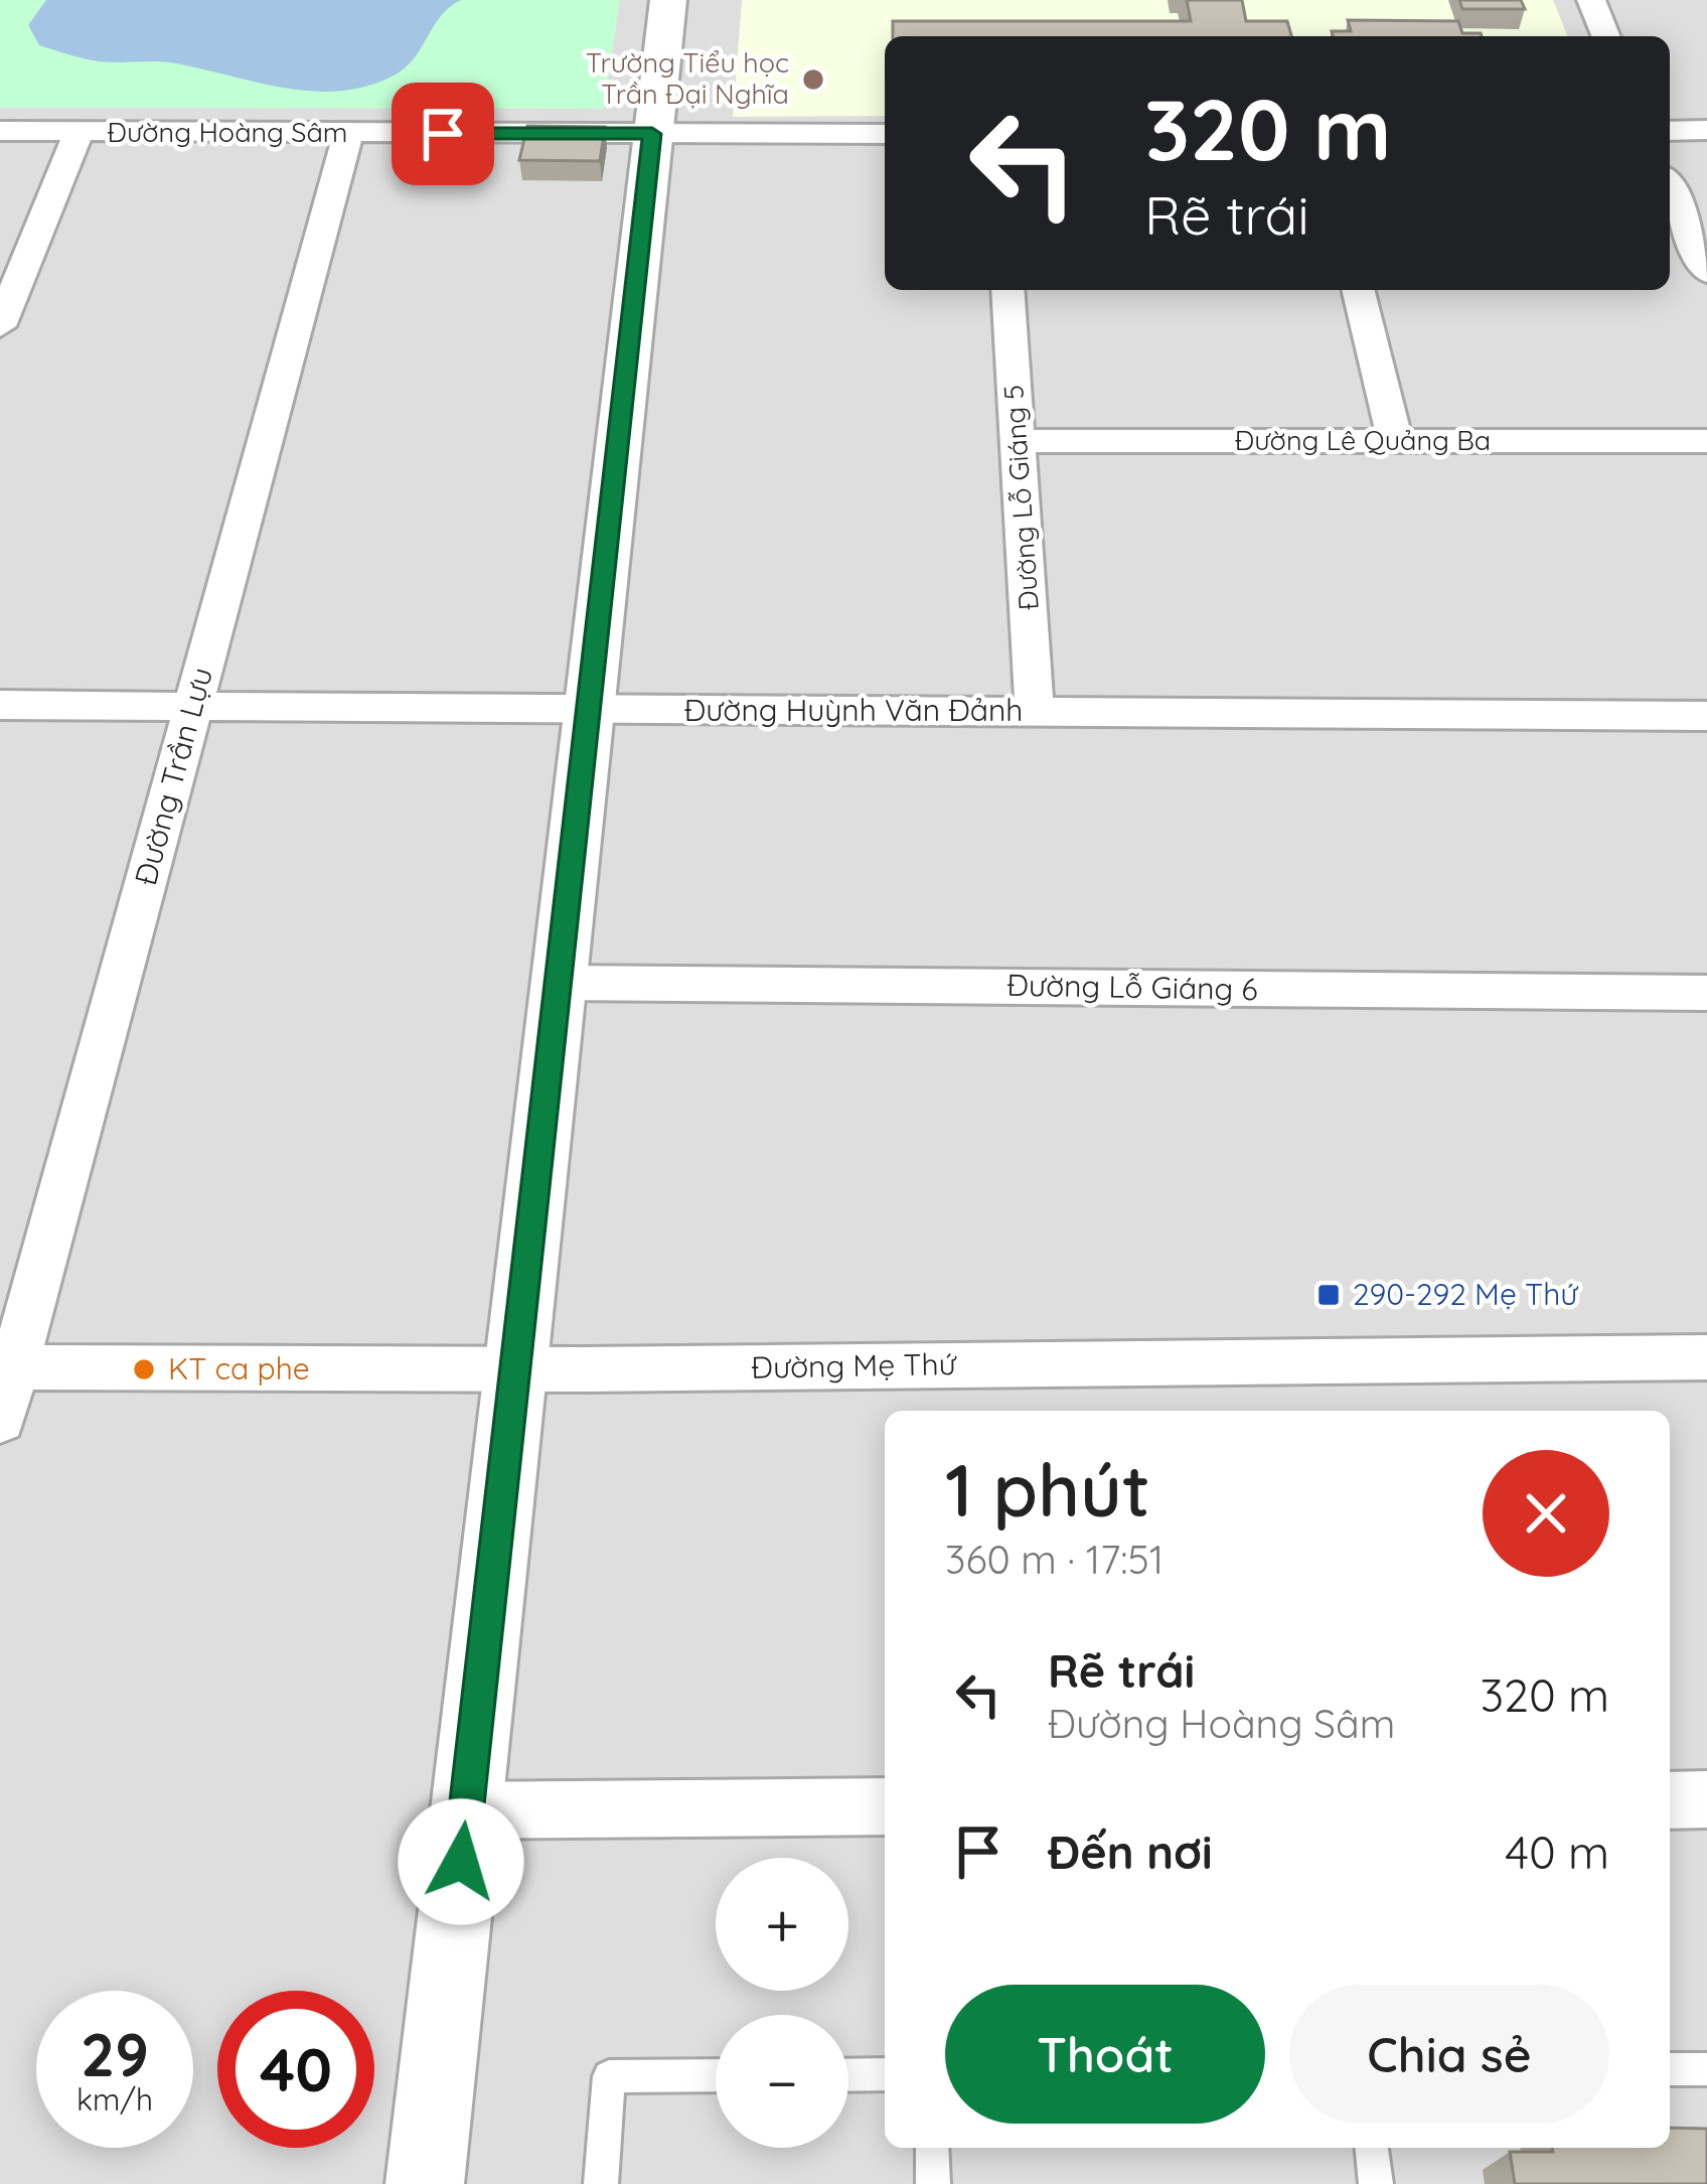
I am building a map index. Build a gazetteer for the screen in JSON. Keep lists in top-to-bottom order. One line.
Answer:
{"streets":{"street":["Đường Hoàng Sâm","Đường Lê Quảng Ba","Đường Lỗ Giáng 5","Đường Huỳnh Văn Đảnh","Đường Trần Lựu","Đường Lỗ Giáng 6","Đường Mẹ Thứ"]},"crossings":[["Đường Hoàng Sâm","Đường Trần Lựu"],["Đường Lê Quảng Ba","Đường Lỗ Giáng 5"],["Đường Lỗ Giáng 5","Đường Huỳnh Văn Đảnh"],["Đường Huỳnh Văn Đảnh","Đường Trần Lựu"],["Đường Trần Lựu","Đường Mẹ Thứ"]],"places":{"other":["Trường Tiểu học Trần Đại Nghĩa","KT ca phe"],"transit":["290-292 Mẹ Thứ"]},"page":{"turn":["320 m","Rẽ trái"],"heading":["1 phút","360 m · 17:51"],"list":[{"name":"Rẽ trái","note":"Đường Hoàng Sâm","value":"320 m"},{"name":"Đến nơi","value":"40 m"}],"map_buttons":["+","−"],"buttons":["Thoát","Chia sẻ"],"speed":"29 km/h","limit":"40"}}
